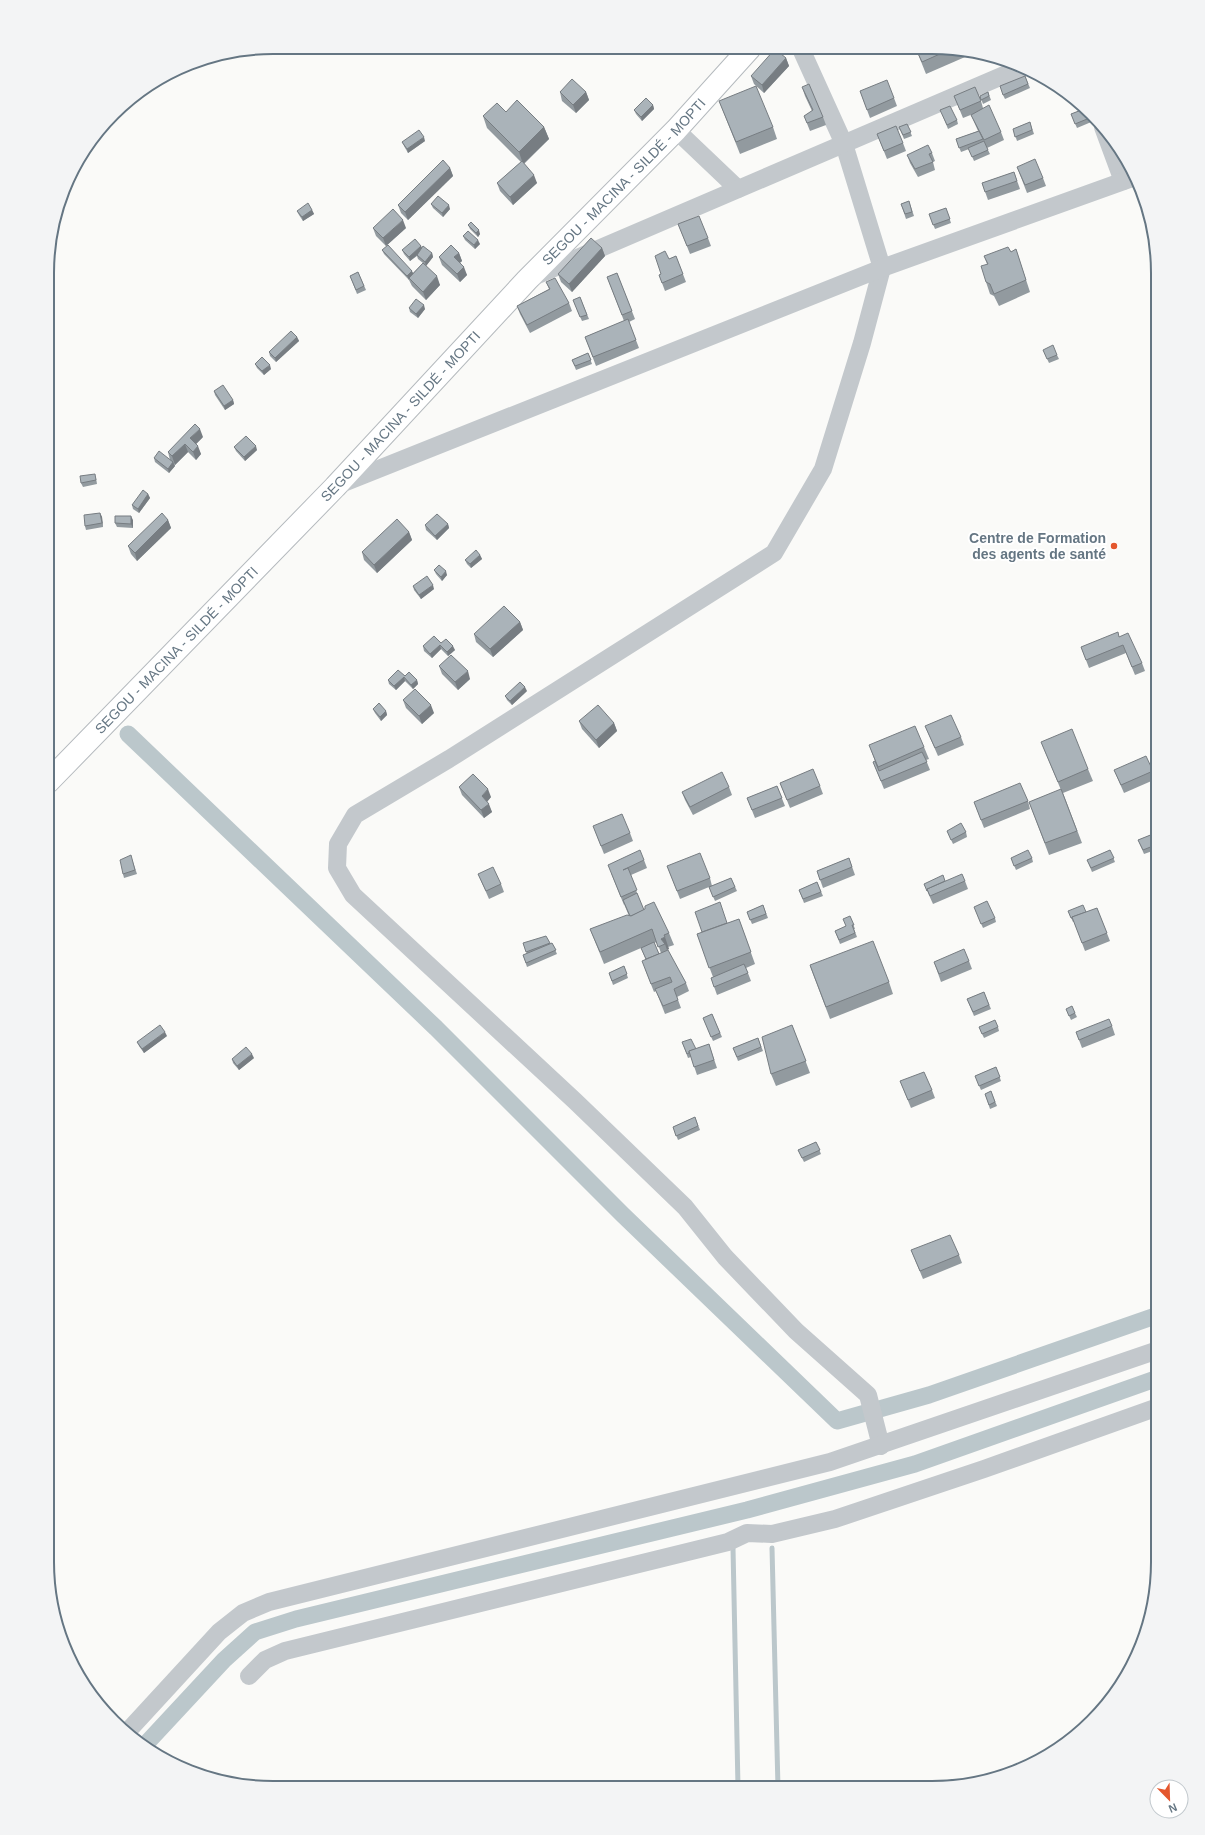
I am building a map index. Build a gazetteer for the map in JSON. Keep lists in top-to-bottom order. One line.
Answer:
{"streets":{"main road":["SEGOU - MACINA - SILDÉ - MOPTI"]},"places":["Centre de Formation des agents de santé"],"north":"bottom right"}
